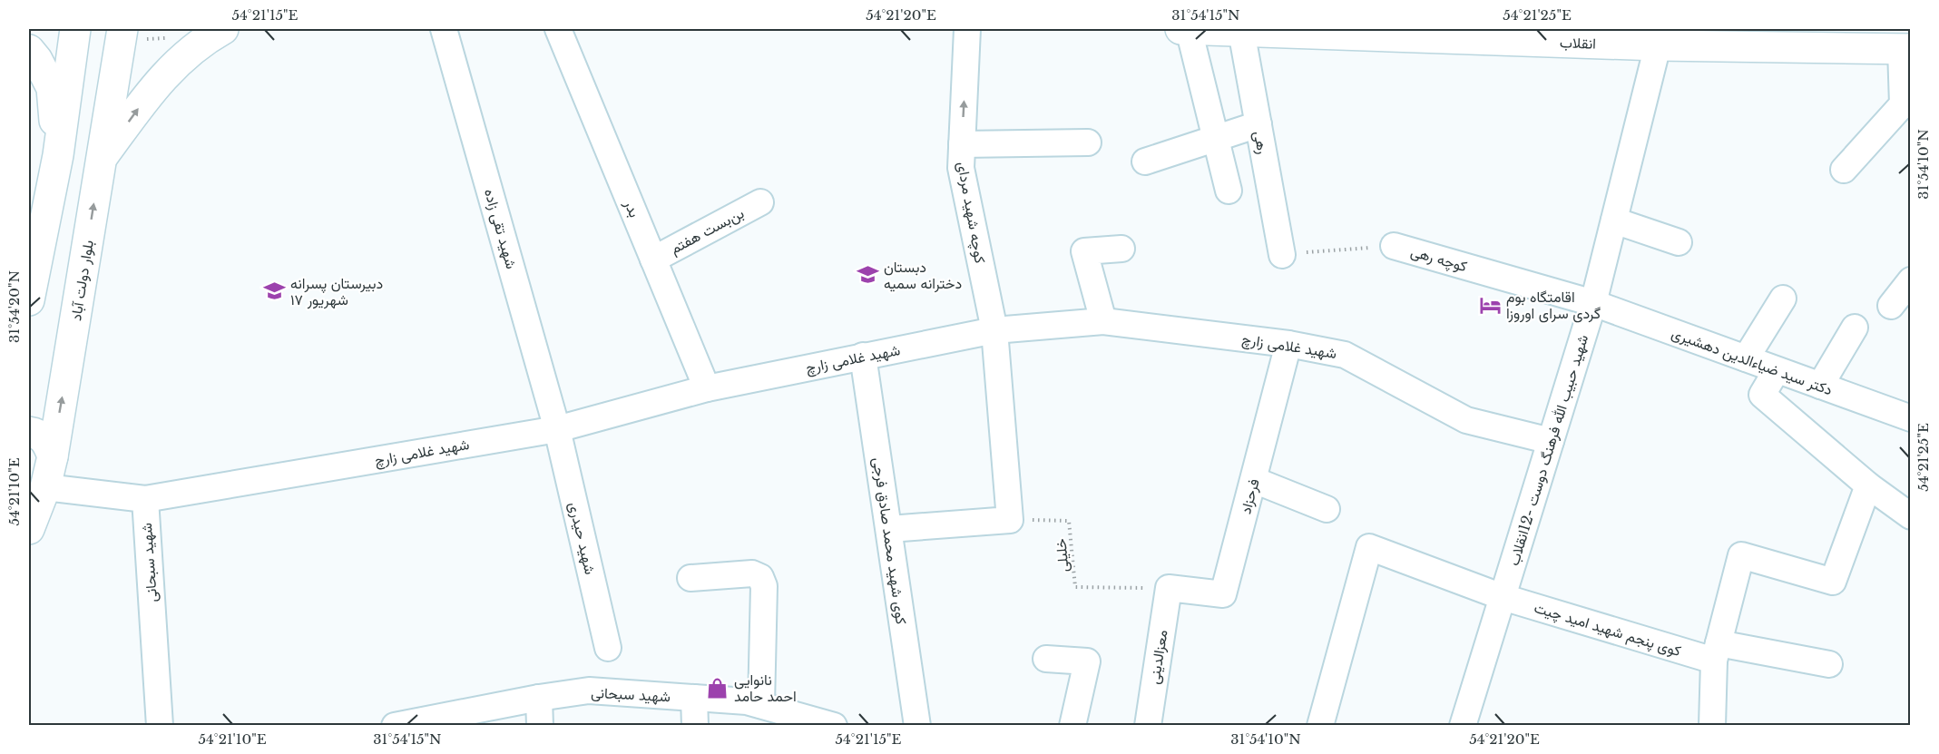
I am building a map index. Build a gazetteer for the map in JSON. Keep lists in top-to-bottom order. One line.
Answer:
{"streets":{"main road":["انقلاب","بلوار دولت آباد"],"street":["رهی","بدر","کوچه شهید مردای","شهید تقی زاده","بن‌بست هفتم","کوچه رهی","شهید غلامی زارچ","دکتر سید ضیاءالدین دهشیری","شهید حبیب الله فرهنگ دوست -12انقلاب","فرحزاد","شهید حیدری","کوی شهید محمد صادق فرجی","شهید سبحانی","کوی پنجم شهید امید چیت","معزالدینی"],"path":["خلیلی"]},"crossings":[["انقلاب","رهی"],["انقلاب","شهید حبیب الله فرهنگ دوست -12انقلاب"],["رهی","کوچه رهی"],["بدر","بن‌بست هفتم"],["بدر","شهید غلامی زارچ"],["کوچه شهید مردای","شهید غلامی زارچ"],["کوچه شهید مردای","خلیلی"],["شهید تقی زاده","شهید غلامی زارچ"],["شهید تقی زاده","شهید حیدری"],["کوچه رهی","دکتر سید ضیاءالدین دهشیری"],["کوچه رهی","شهید حبیب الله فرهنگ دوست -12انقلاب"],["شهید غلامی زارچ","شهید حبیب الله فرهنگ دوست -12انقلاب"],["شهید غلامی زارچ","فرحزاد"],["شهید غلامی زارچ","شهید حیدری"],["شهید غلامی زارچ","کوی شهید محمد صادق فرجی"],["شهید غلامی زارچ","شهید سبحانی"],["دکتر سید ضیاءالدین دهشیری","شهید حبیب الله فرهنگ دوست -12انقلاب"],["شهید حبیب الله فرهنگ دوست -12انقلاب","کوی پنجم شهید امید چیت"],["فرحزاد","خلیلی"],["فرحزاد","معزالدینی"],["خلیلی","معزالدینی"]],"places":{"school or university":["دبستان دخترانه سمیه","دبیرستان پسرانه ۱۷ شهریور"],"hotel":["اقامتگاه بوم گردی سرای اوروزا"],"shop":["نانوایی احمد حامد"]},"coordinates":["54°21'15\"E","54°21'20\"E","31°54'15\"N","54°21'25\"E","31°54'10\"N","31°54'20\"N","54°21'10\"E"]}
